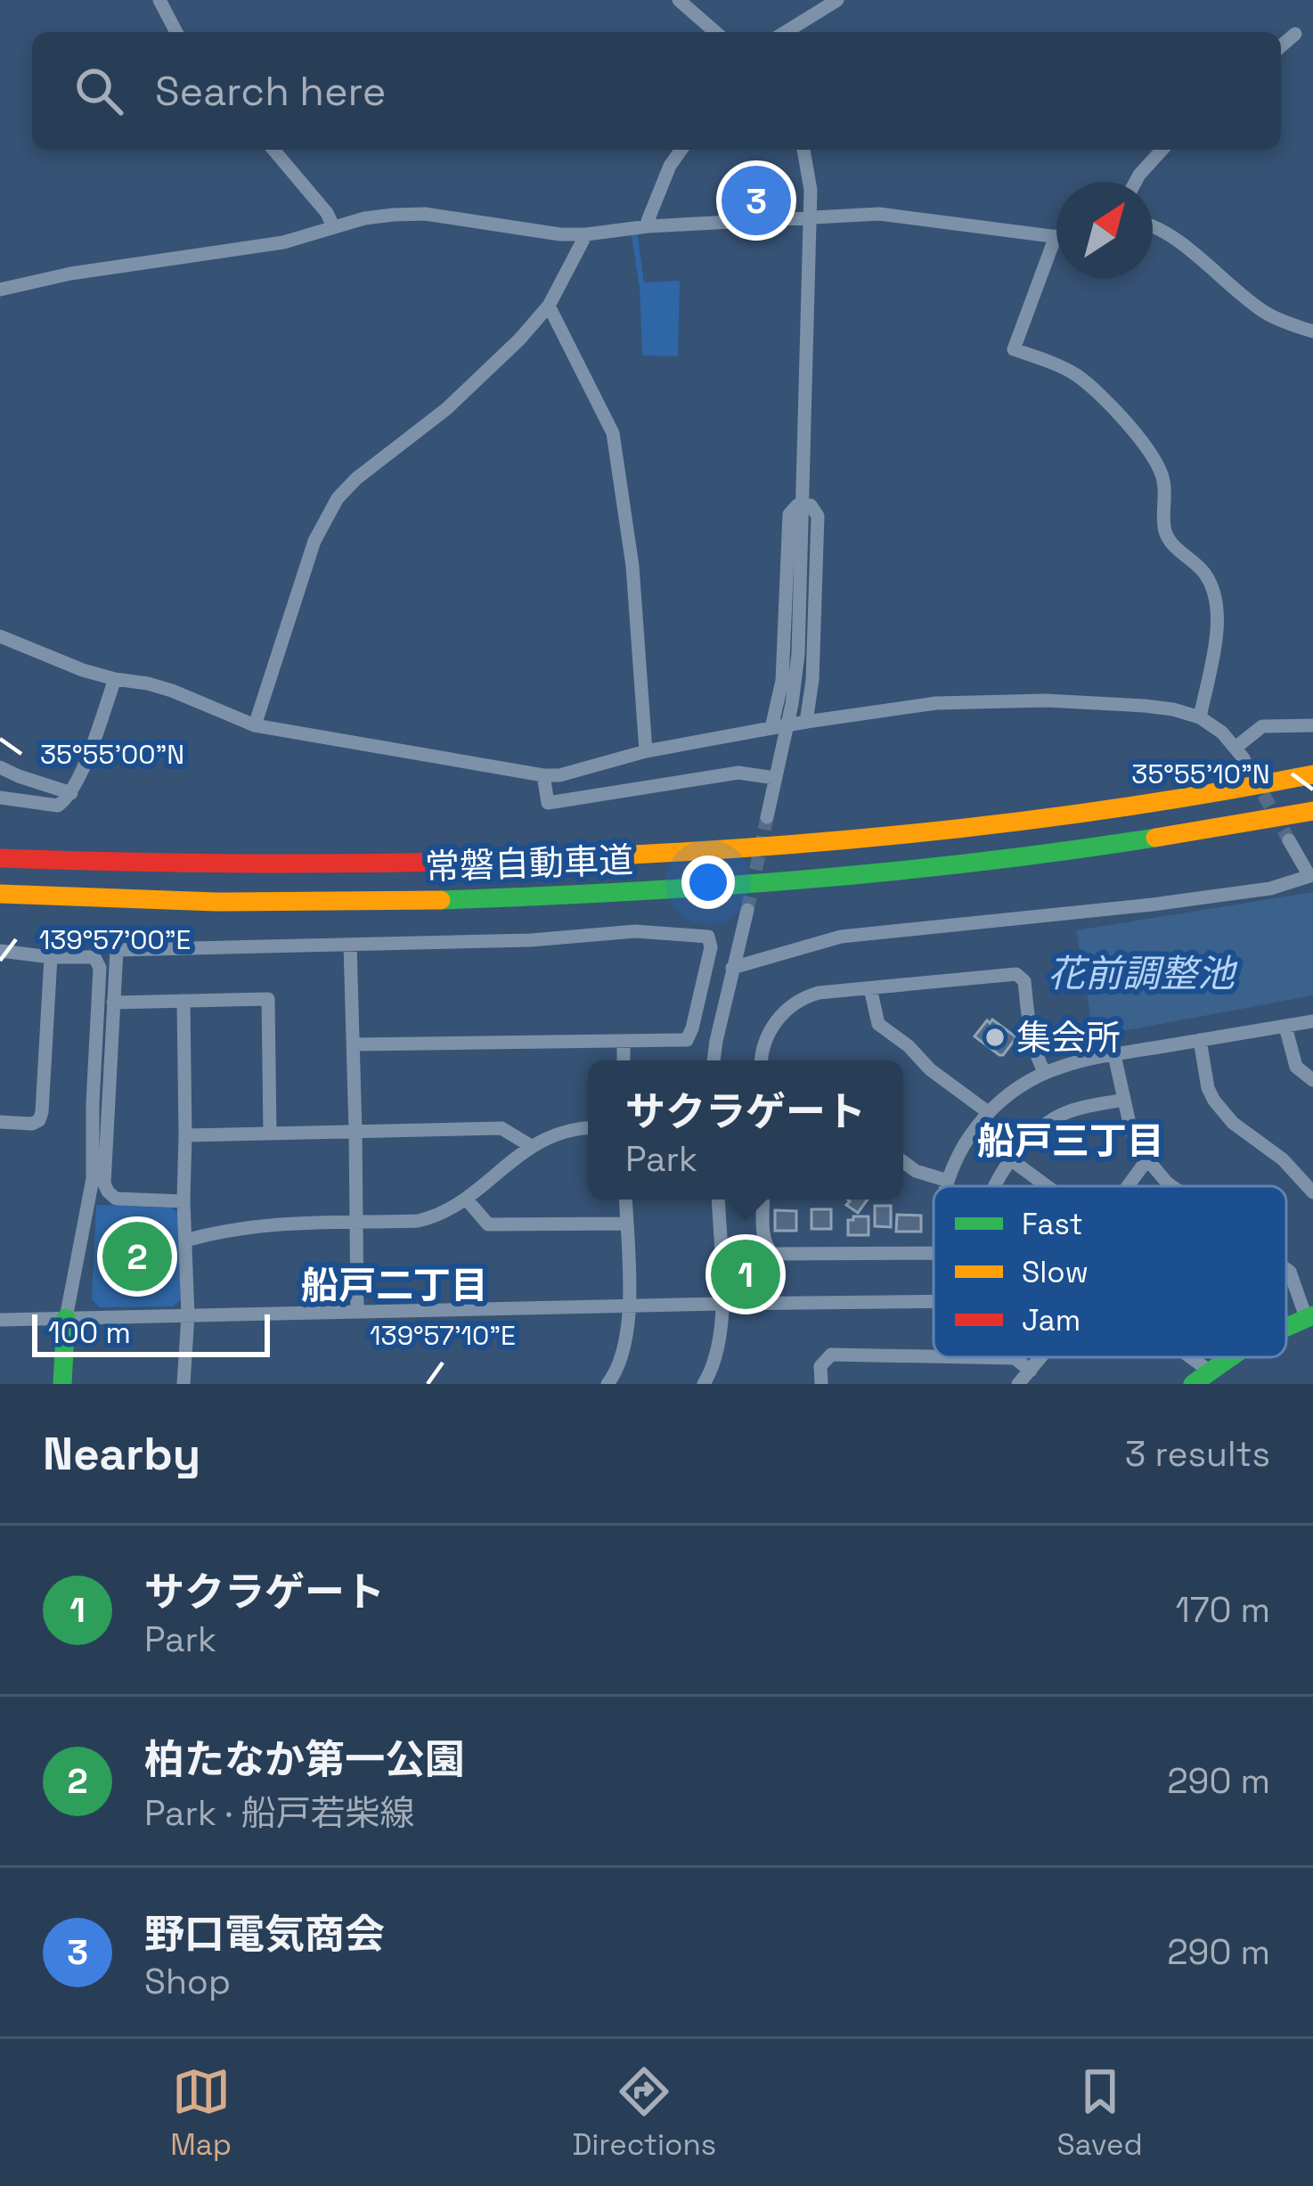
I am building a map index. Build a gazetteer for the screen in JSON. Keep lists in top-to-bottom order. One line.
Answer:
{"streets":{"main road":["常磐自動車道"]},"districts":["船戸三丁目","船戸二丁目"],"water":["花前調整池"],"places":["集会所"],"legend":["Fast","Slow","Jam"],"scale_bar":"100 m","north":"top right","page":{"search":"Search here","pins":["3","2","1"],"popup":["サクラゲート","Park"],"scale":"100 m","heading":["Nearby","3 results"],"list":[{"mark":"1","name":"サクラゲート","note":"Park","value":"170 m"},{"mark":"2","name":"柏たなか第一公園","note":"Park · 船戸若柴線","value":"290 m"},{"mark":"3","name":"野口電気商会","note":"Shop","value":"290 m"}],"nav":["Map","Directions","Saved"]},"coordinates":["35°55'00\"N","35°55'10\"N","139°57'00\"E","139°57'10\"E"]}
